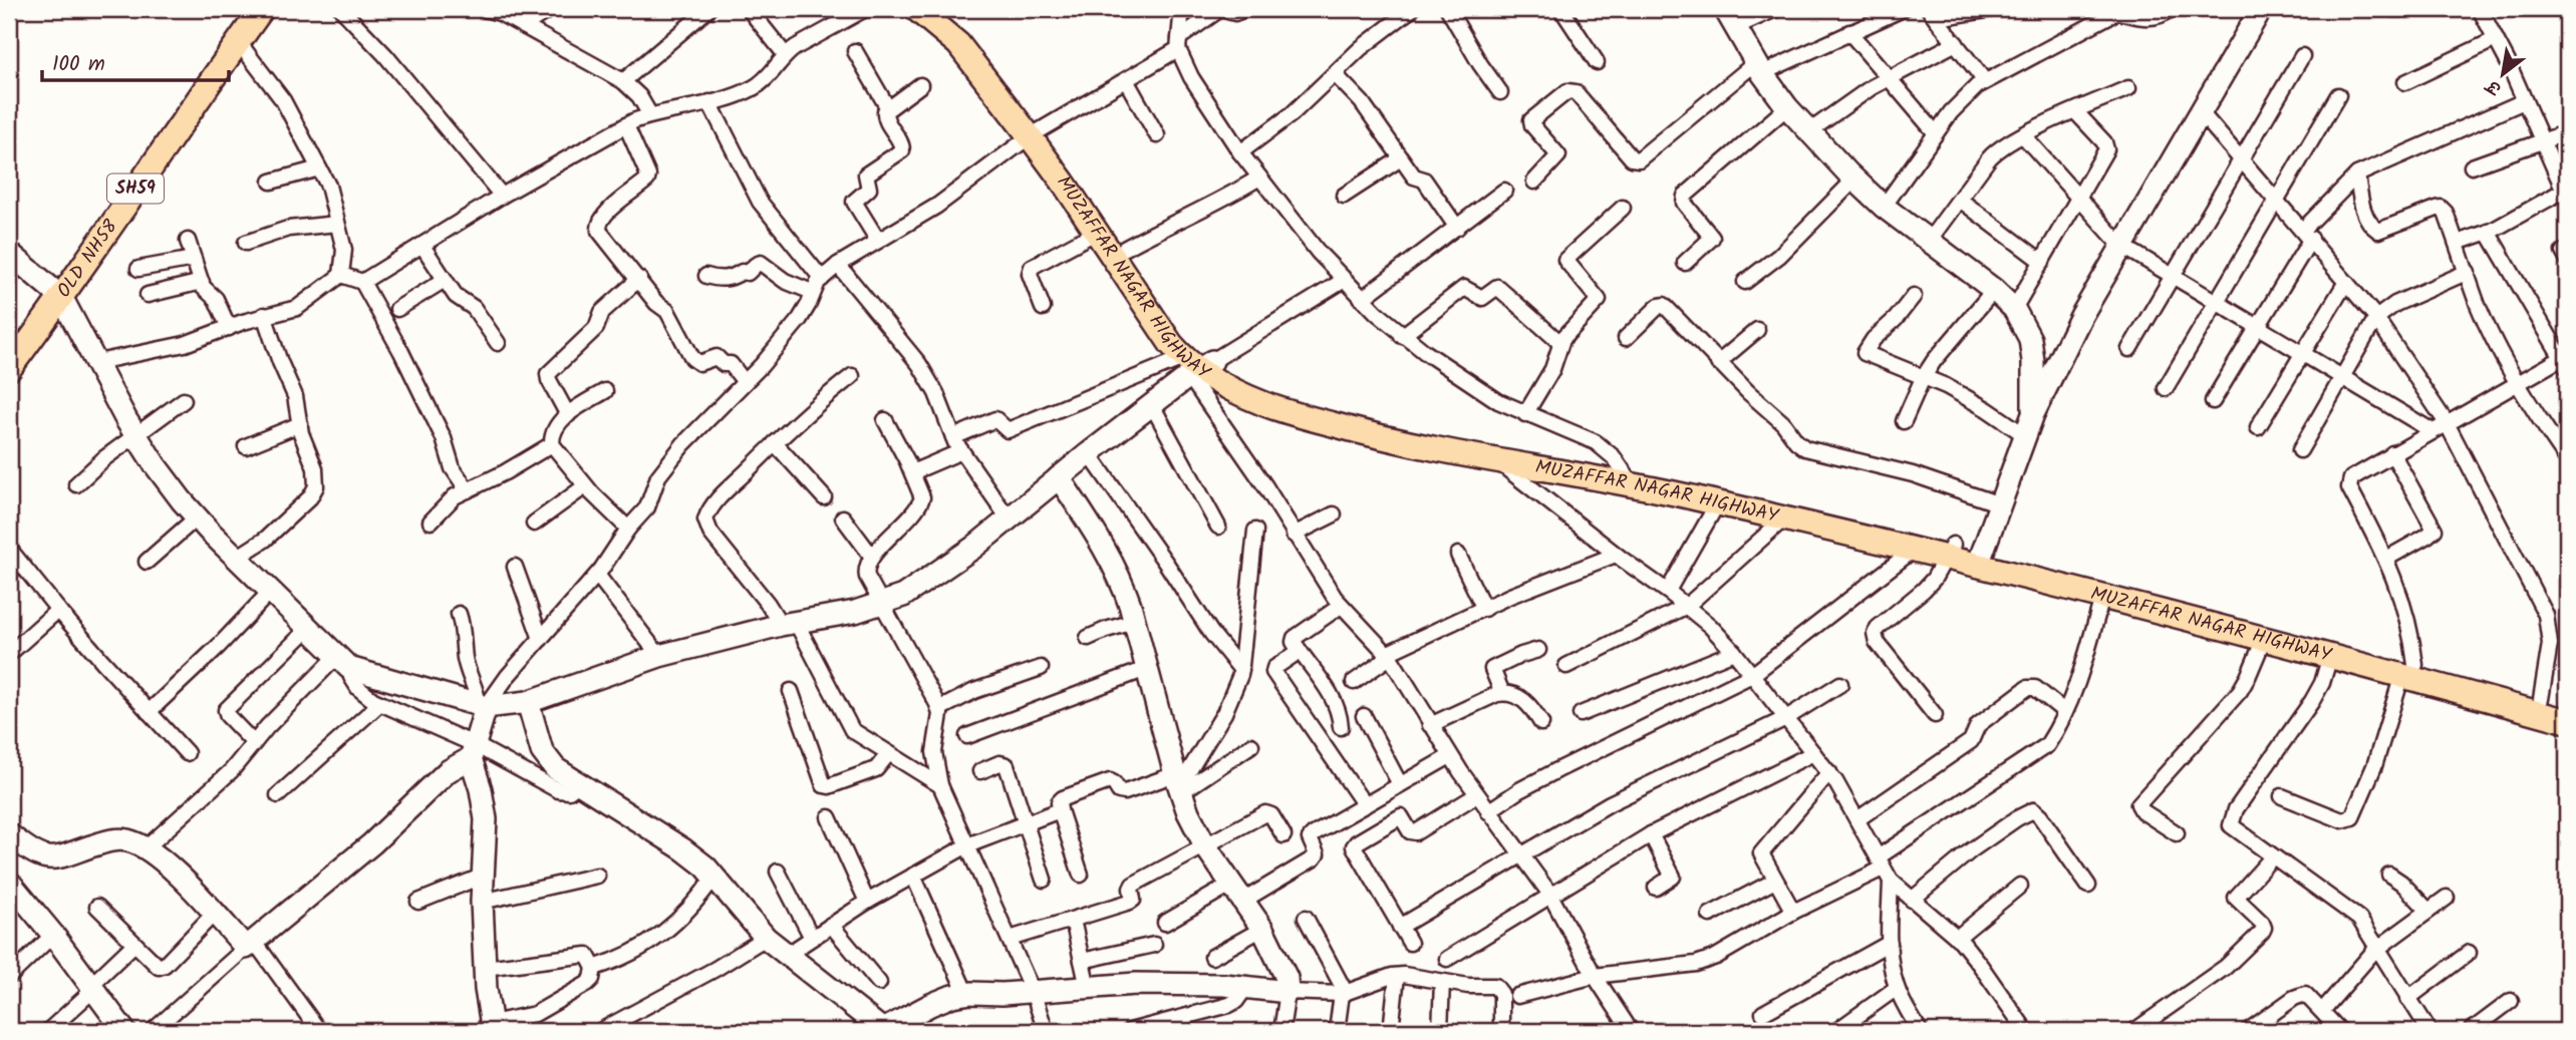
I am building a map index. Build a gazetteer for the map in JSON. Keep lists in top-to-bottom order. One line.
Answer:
{"streets":{"main road":["SH59","OLD NH58","MUZAFFAR NAGAR HIGHWAY"]},"scale_bar":"100 m","north":"bottom left"}
